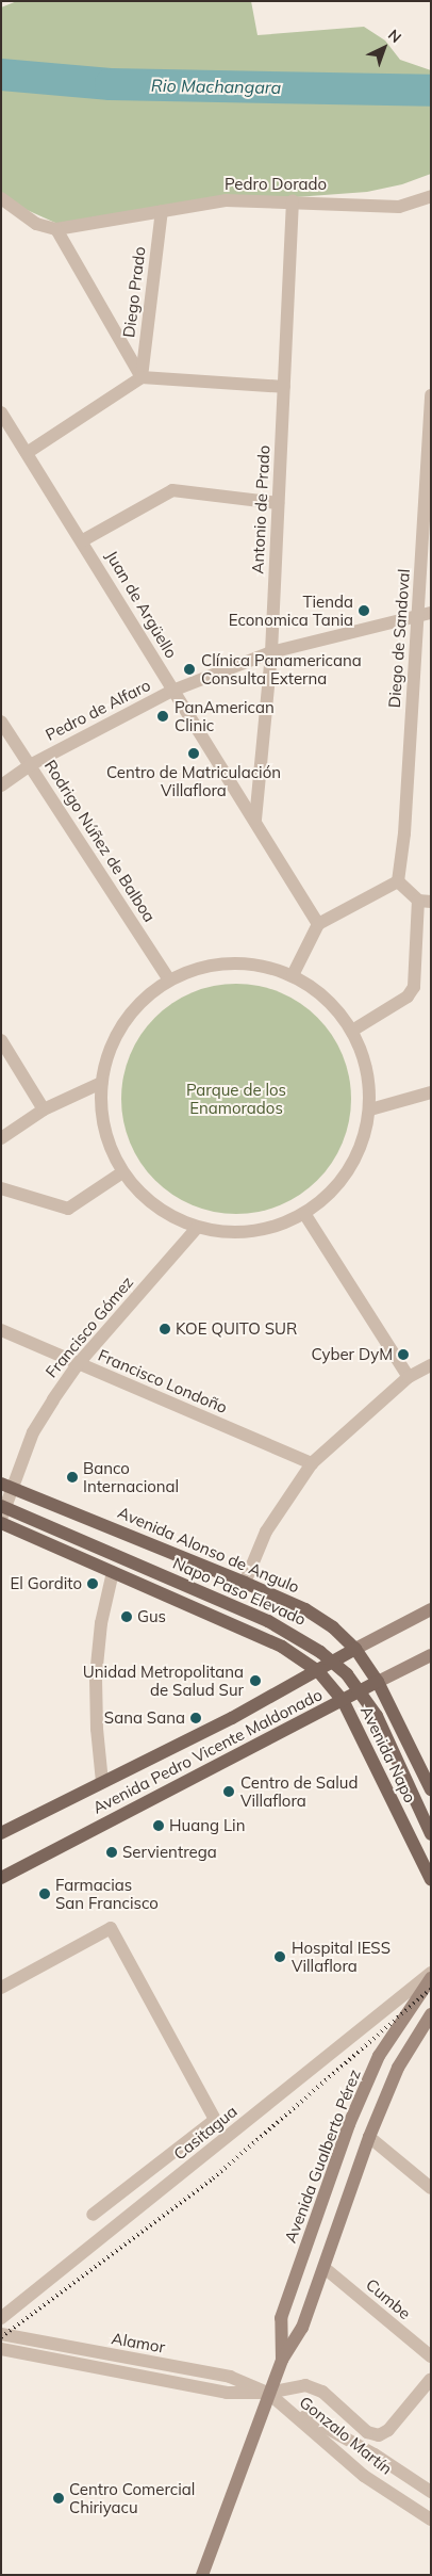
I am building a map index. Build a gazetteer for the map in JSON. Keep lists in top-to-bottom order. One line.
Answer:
{"streets":{"main road":["Avenida Alonso de Angulo","Napo Paso Elevado","Avenida Pedro Vicente Maldonado","Avenida Napo","Avenida Gualberto Pérez"],"street":["Pedro Dorado","Diego Prado","Antonio de Prado","Juan de Argüello","Diego de Sandoval","Pedro de Alfaro","Rodrigo Núñez de Balboa","Francisco Gómez","Francisco Londoño","Casitagua","Cumbe","Alamor","Gonzalo Martín"]},"crossings":[["Pedro Dorado","Diego Prado"],["Pedro Dorado","Antonio de Prado"],["Antonio de Prado","Juan de Argüello"],["Antonio de Prado","Pedro de Alfaro"],["Juan de Argüello","Pedro de Alfaro"],["Diego de Sandoval","Pedro de Alfaro"],["Pedro de Alfaro","Rodrigo Núñez de Balboa"],["Francisco Gómez","Francisco Londoño"],["Francisco Gómez","Avenida Alonso de Angulo"],["Avenida Alonso de Angulo","Avenida Pedro Vicente Maldonado"],["Avenida Alonso de Angulo","Avenida Napo"],["Avenida Pedro Vicente Maldonado","Avenida Napo"],["Avenida Gualberto Pérez","Cumbe"],["Avenida Gualberto Pérez","Alamor"],["Avenida Gualberto Pérez","Gonzalo Martín"],["Alamor","Gonzalo Martín"]],"water":["Rio Machangara"],"parks":["Parque de los Enamorados"],"places":["Tienda Economica Tania","Clínica Panamericana Consulta Externa","PanAmerican Clinic","Centro de Matriculación Villaflora","KOE QUITO SUR","Cyber DyM","Banco Internacional","El Gordito","Gus","Unidad Metropolitana de Salud Sur","Sana Sana","Centro de Salud Villaflora","Huang Lin","Servientrega","Farmacias San Francisco","Hospital IESS Villaflora","Centro Comercial Chiriyacu"],"north":"top right"}
